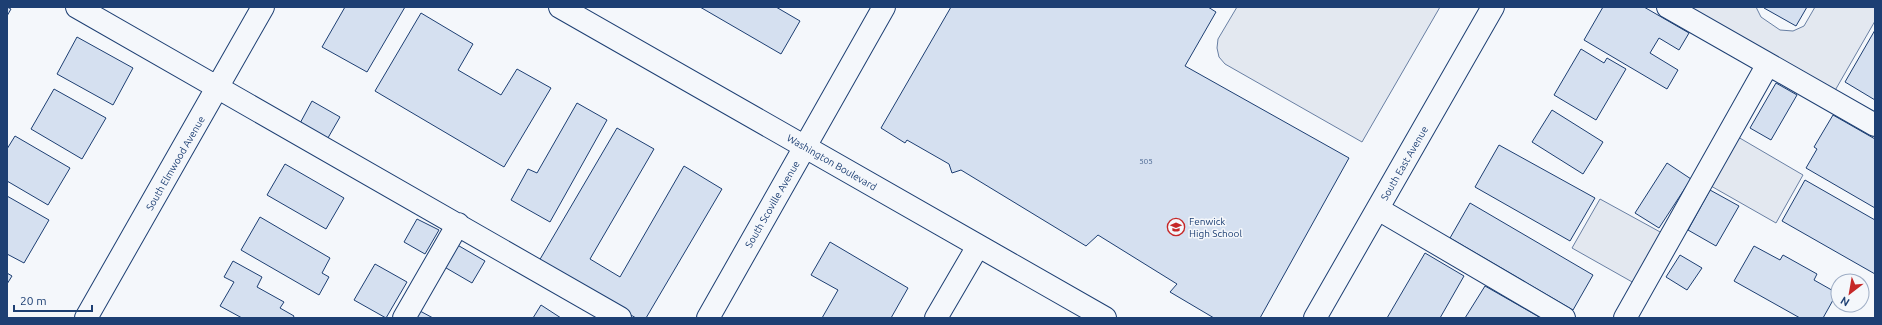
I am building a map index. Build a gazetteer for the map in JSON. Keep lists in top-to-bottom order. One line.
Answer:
{"streets":{"street":["Washington Boulevard","South Elmwood Avenue","South East Avenue","South Scoville Avenue"]},"crossings":[["Washington Boulevard","South Scoville Avenue"]],"places":{"school or university":["Fenwick High School"]},"house_numbers":["505"],"scale_bar":"20 m","north":"bottom left"}
